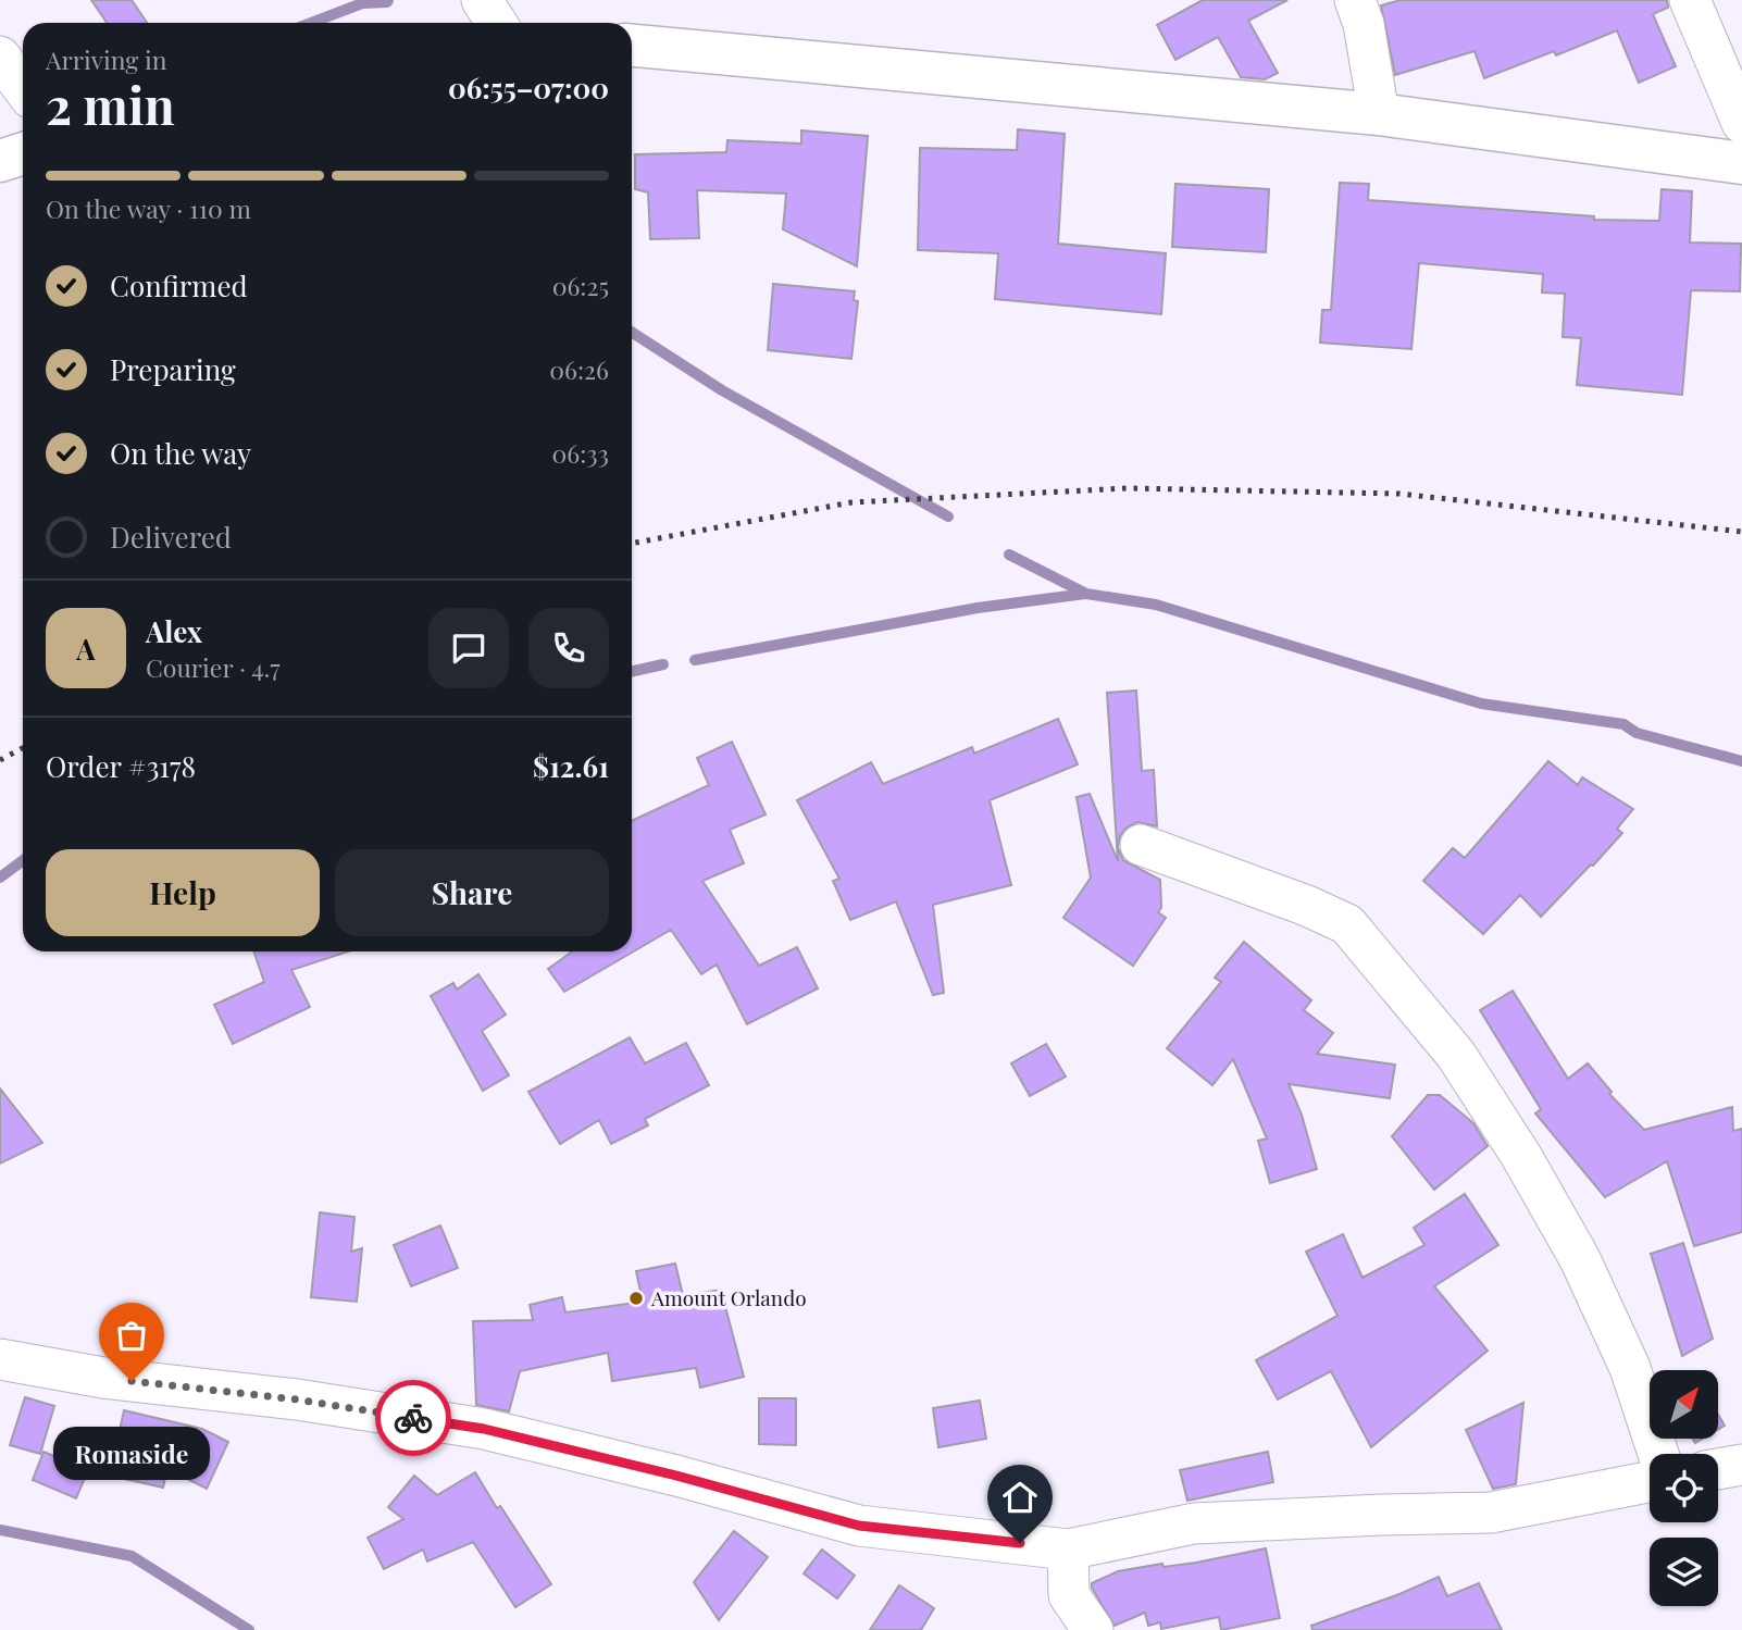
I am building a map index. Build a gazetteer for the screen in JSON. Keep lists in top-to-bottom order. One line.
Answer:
{"places":["Amount Orlando","Romaside"],"north":"top right","page":{"heading":["2 min","Arriving in","06:55–07:00"],"panel":["Alex","Courier · 4.7","Order #3178","$12.61"],"bar":"On the way · 110 m","list":[["Confirmed","06:25"],["Preparing","06:26"],["On the way","06:33"],"Delivered"],"round":"A","buttons":["Help","Share"],"bubble":"Romaside"}}
